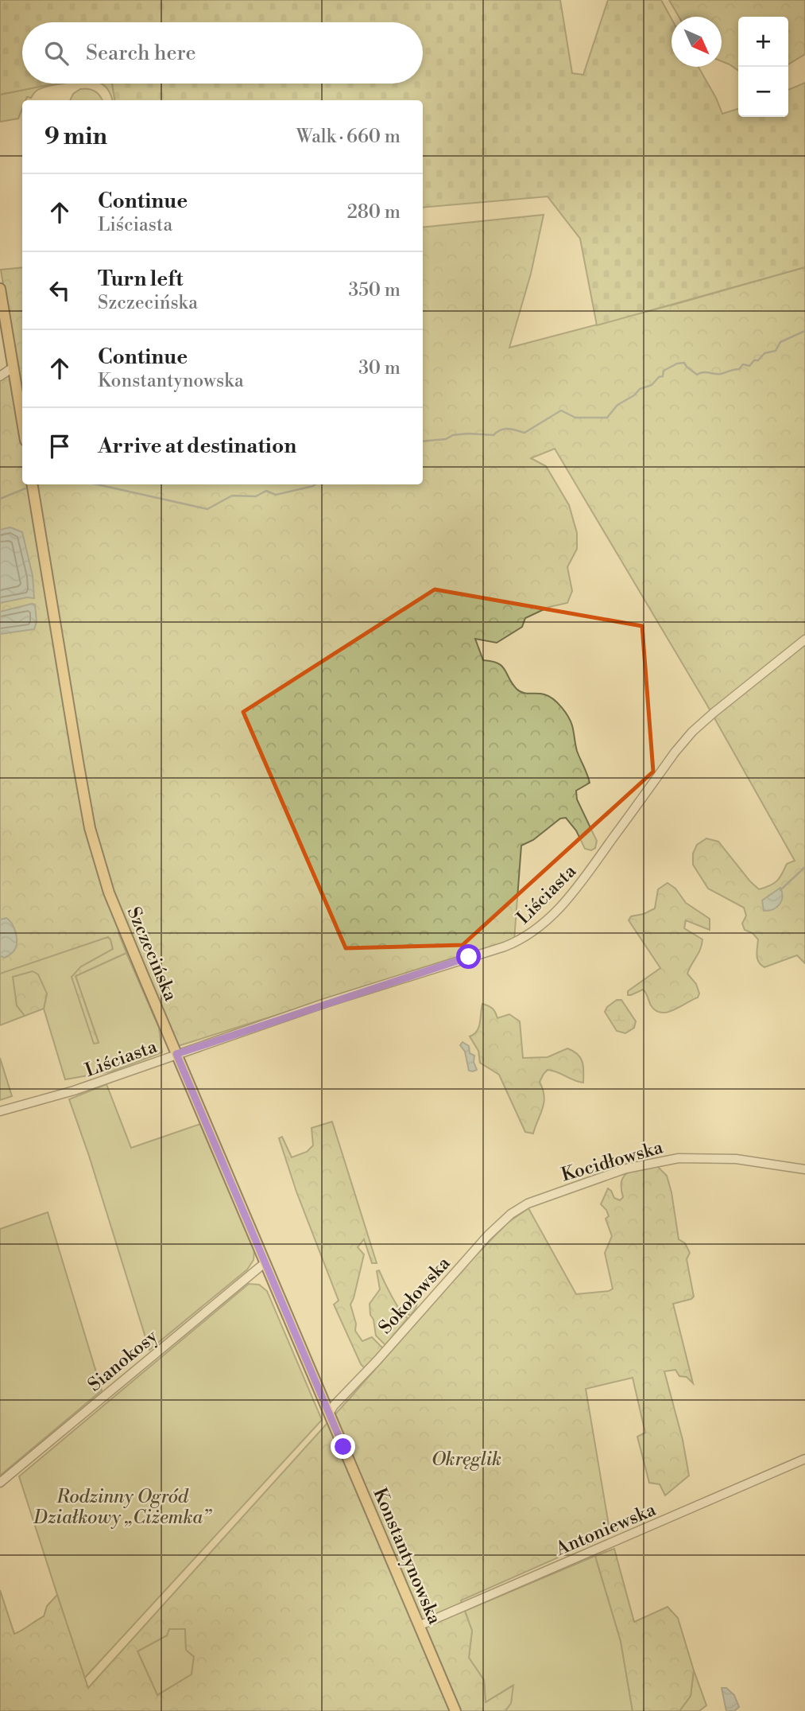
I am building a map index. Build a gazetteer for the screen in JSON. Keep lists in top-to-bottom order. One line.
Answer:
{"streets":{"main road":["Szczecińska","Konstantynowska"],"street":["Liściasta","Kocidłowska","Sokołowska","Sianokosy","Antoniewska"]},"crossings":[["Liściasta","Szczecińska"],["Szczecińska","Sokołowska"],["Szczecińska","Sianokosy"],["Szczecińska","Konstantynowska"],["Kocidłowska","Sokołowska"],["Sokołowska","Konstantynowska"],["Antoniewska","Konstantynowska"]],"parks":["Okręglik","Rodzinny Ogród Działkowy „Ciżemka”"],"north":"bottom right","page":{"map_buttons":["+","−"],"search":"Search here","heading":["9 min","Walk · 660 m"],"list":[["Continue","Liściasta","280 m"],["Turn left","Szczecińska","350 m"],["Continue","Konstantynowska","30 m"],"Arrive at destination"]}}
